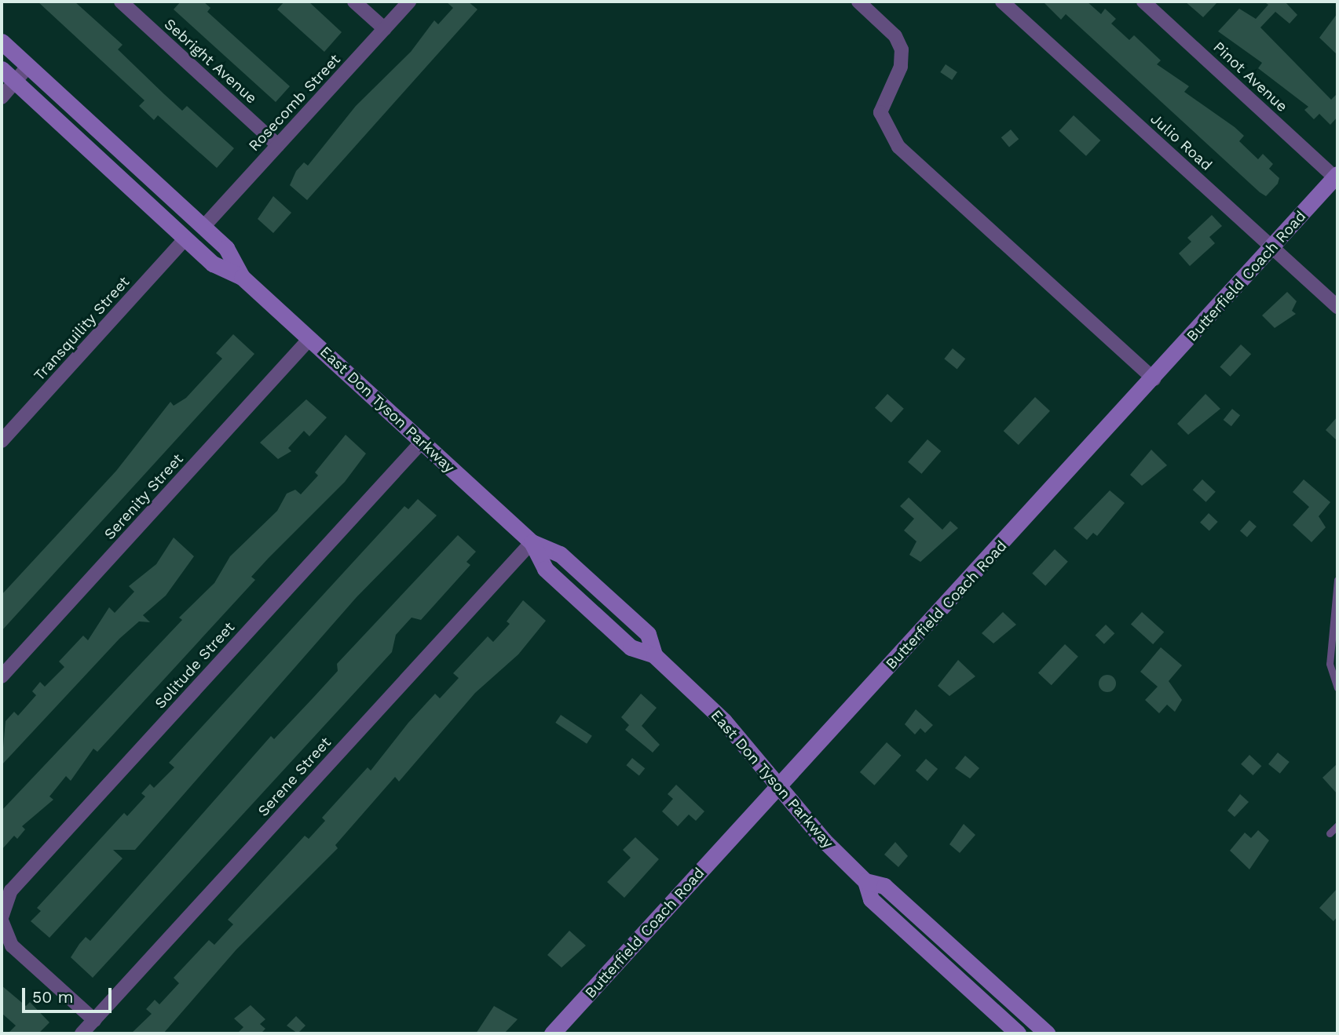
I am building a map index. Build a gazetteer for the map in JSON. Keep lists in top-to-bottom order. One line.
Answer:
{"streets":{"main road":["Butterfield Coach Road","East Don Tyson Parkway"],"street":["Sebright Avenue","Pinot Avenue","Rosecomb Street","Julio Road","Transquility Street","Serenity Street","Solitude Street","Serene Street"]},"crossings":[["Sebright Avenue","Rosecomb Street"],["Pinot Avenue","Butterfield Coach Road"],["Rosecomb Street","East Don Tyson Parkway"],["Julio Road","Butterfield Coach Road"],["Butterfield Coach Road","East Don Tyson Parkway"],["Transquility Street","East Don Tyson Parkway"],["East Don Tyson Parkway","Serenity Street"],["East Don Tyson Parkway","Solitude Street"],["East Don Tyson Parkway","Serene Street"]],"scale_bar":"50 m"}
